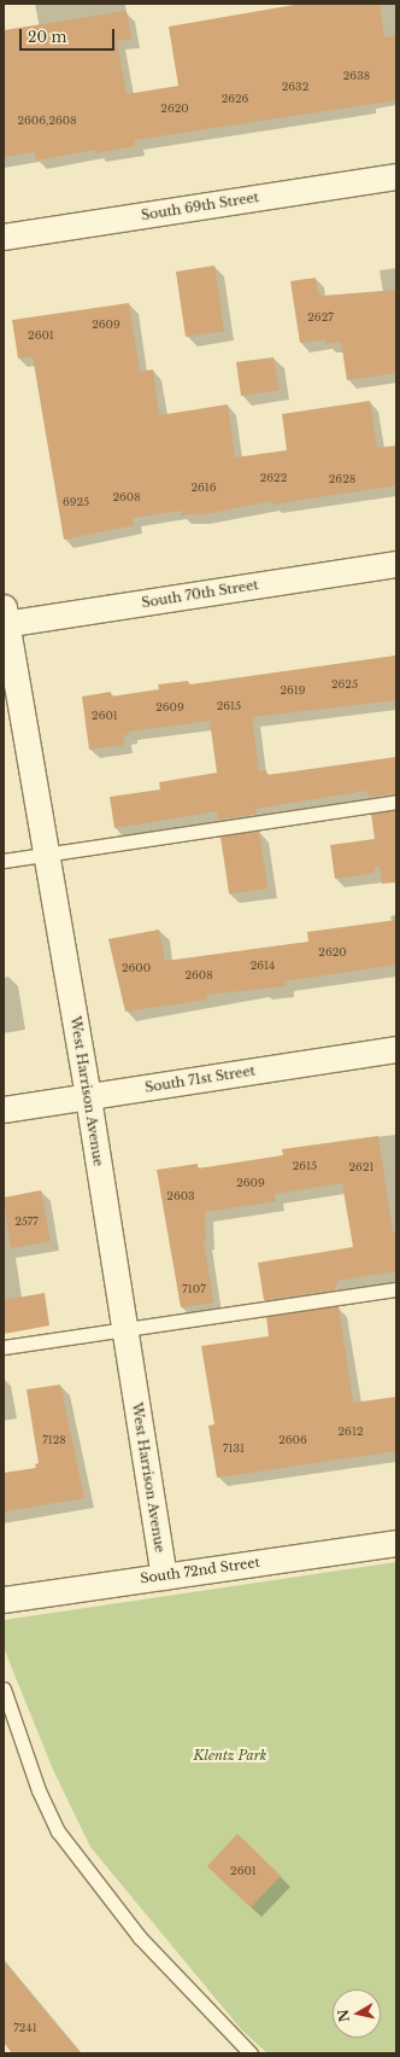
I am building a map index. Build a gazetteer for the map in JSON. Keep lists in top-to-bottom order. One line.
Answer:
{"streets":{"street":["South 69th Street","South 70th Street","South 71st Street","West Harrison Avenue","South 72nd Street"]},"crossings":[["South 70th Street","West Harrison Avenue"],["South 71st Street","West Harrison Avenue"],["West Harrison Avenue","South 72nd Street"]],"parks":["Klentz Park"],"house_numbers":["2638","2632","2626","2620","2606,2608","2627","2609","2601","2622","2628","2616","2608","6925","2625","2619","2615","2609","2601","2620","2614","2600","2608","2615","2621","2609","2603","2577","7107","2612","7128","2606","7131","2601","7241"],"scale_bar":"20 m","north":"left"}
